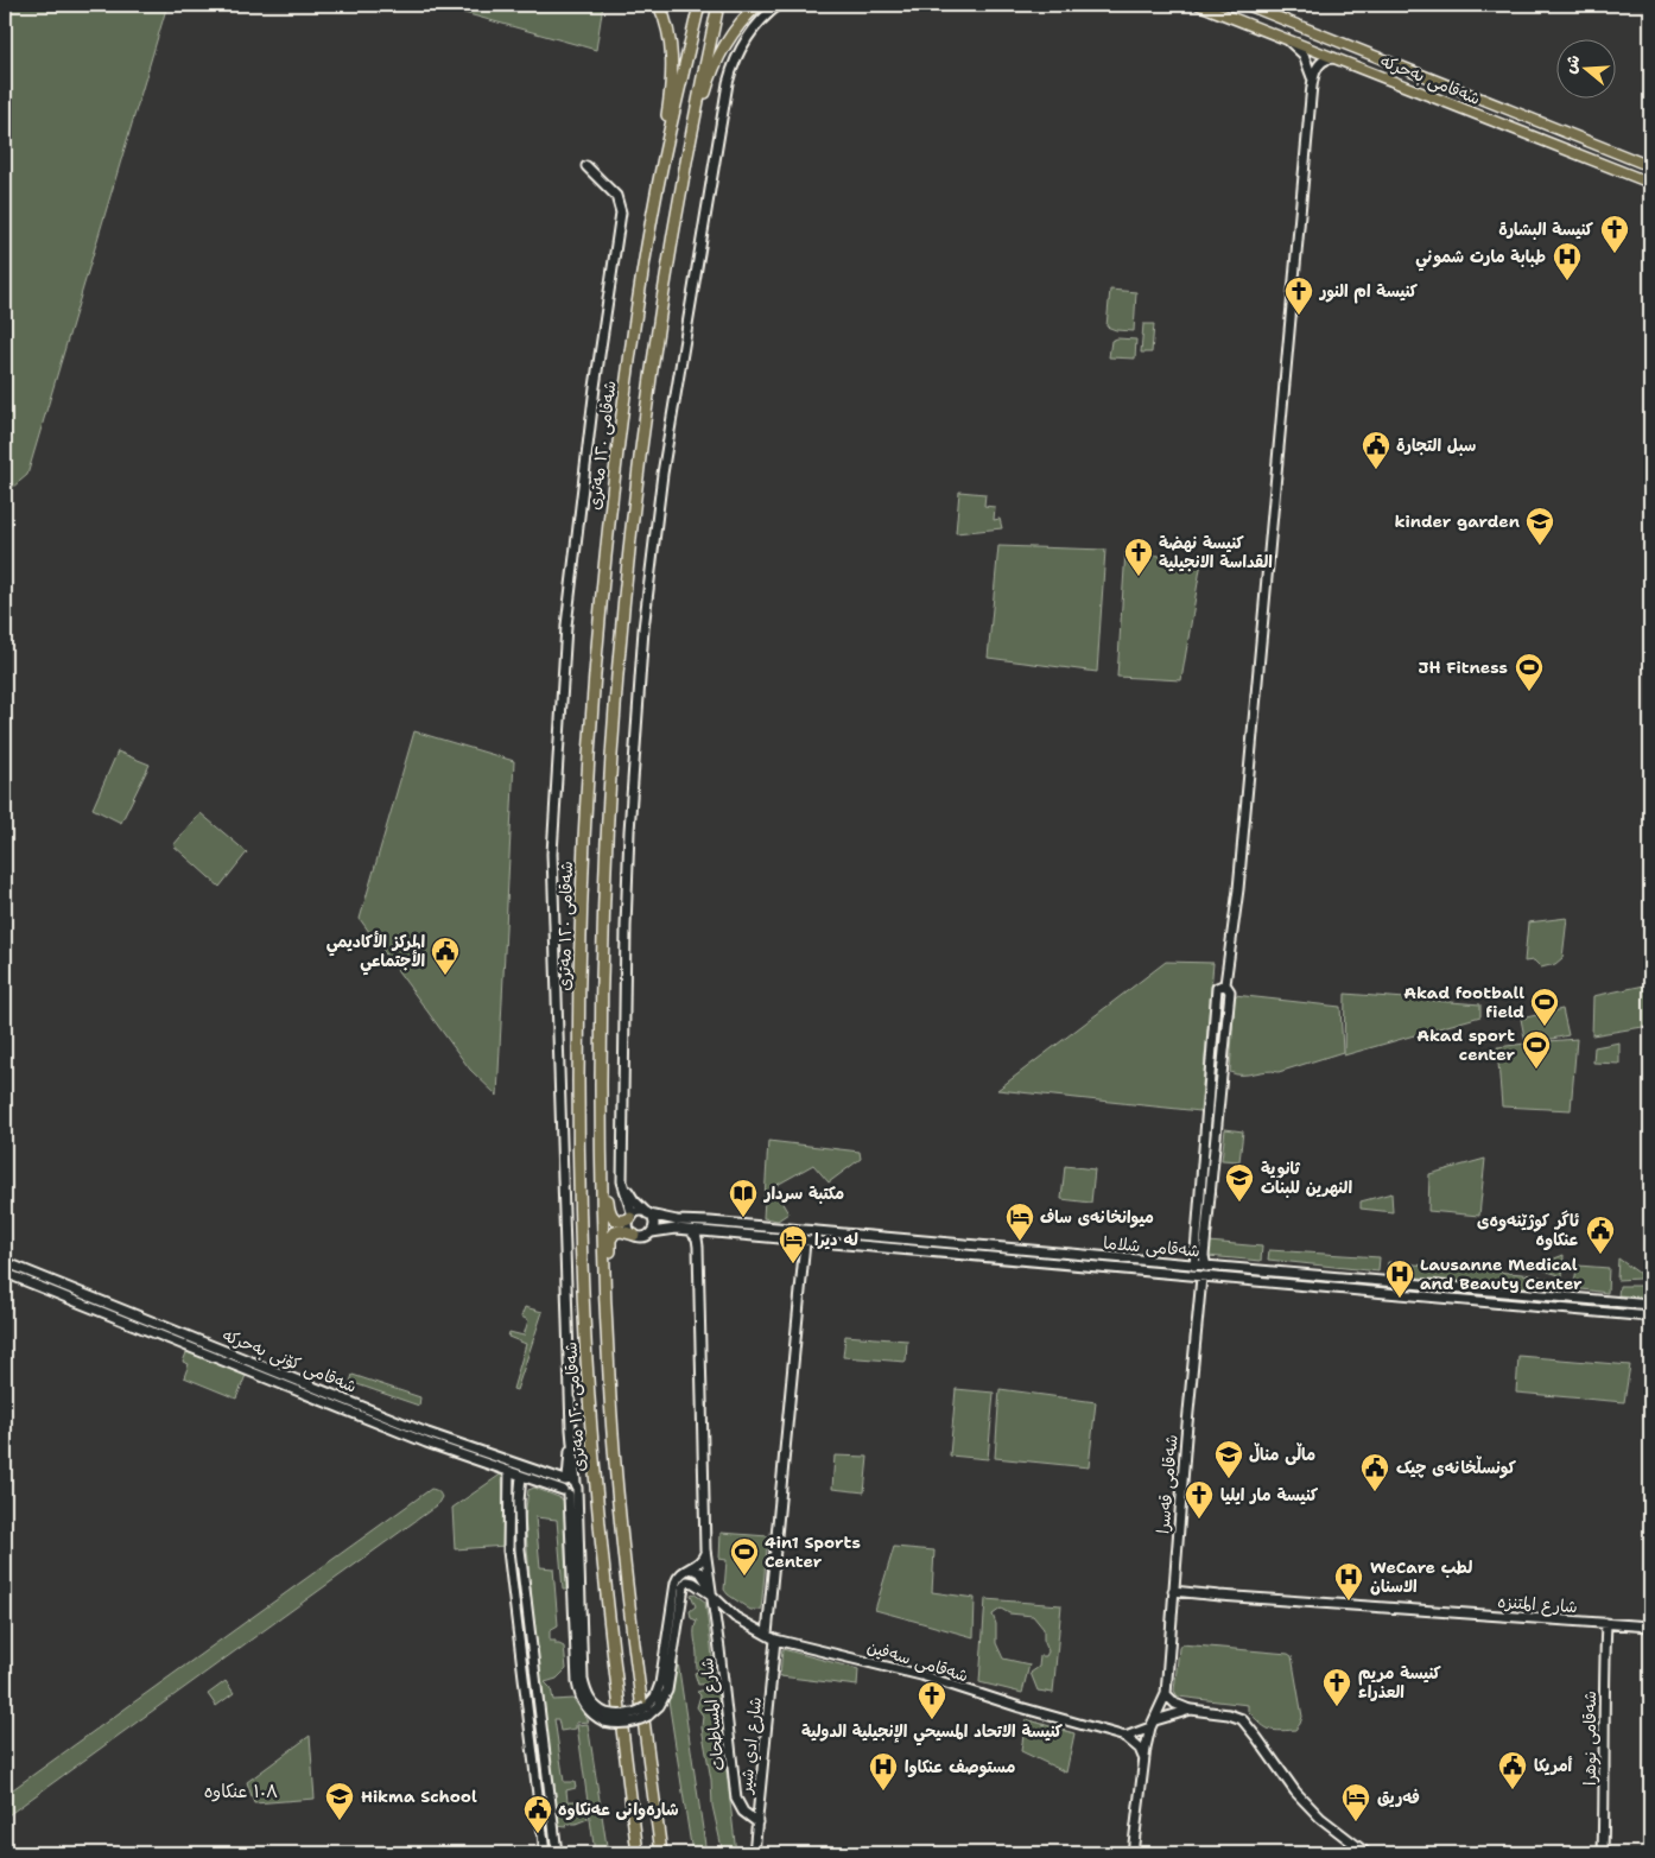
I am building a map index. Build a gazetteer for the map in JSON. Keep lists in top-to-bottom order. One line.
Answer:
{"streets":{"highway":["شەقامی ١٢٠ مەتری"],"main road":["شەقامی بەحرکە"],"street":["شەقامی شلاما","شەقامی کۆنی بەحرکە","شەقامی قەسرا","شارع المتنزه","شەقامی سەفین","شارع المساطحات","شەقامی نوهرا","شارع ادي شير"]},"crossings":[["شەقامی شلاما","شەقامی قەسرا"],["شەقامی شلاما","شارع ادي شير"],["شەقامی قەسرا","شارع المتنزه"],["شارع المتنزه","شەقامی نوهرا"],["شەقامی سەفین","شارع المساطحات"],["شەقامی سەفین","شارع ادي شير"],["شارع المساطحات","شارع ادي شير"]],"districts":["١٠٨ عنکاوە"],"places":{"church":["كنيسة البشارة","كنيسة ام النور","كنيسة نهضة القداسة الانجيلية","كنيسة مار ايليا","كنيسة مريم العذراء","كنيسة الاتحاد المسيحي الإنجيلية الدولية"],"hospital":["طبابة مارت شموني","Lausanne Medical and Beauty Center","WeCare لطب الاسنان","مستوصف عنكاوا"],"public building":["سبل التجارة","المركز الأكاديمي الأجتماعي","ئاگر كوژێنه‌وه‌ی عنكاوه","کونسڵخانەی چیک","أمريكا","شارەوانی عەنکاوە"],"school or university":["kinder garden","ثانوية النهرين للبنات","ماڵی مناڵ","Hikma School"],"sports":["JH Fitness","Akad football field","Akad sport center","4in1 Sports Center"],"library":["مكتبة سردار"],"hotel":["میوانخانەی ساف","له ديرا","فەریق"]},"north":"left"}
